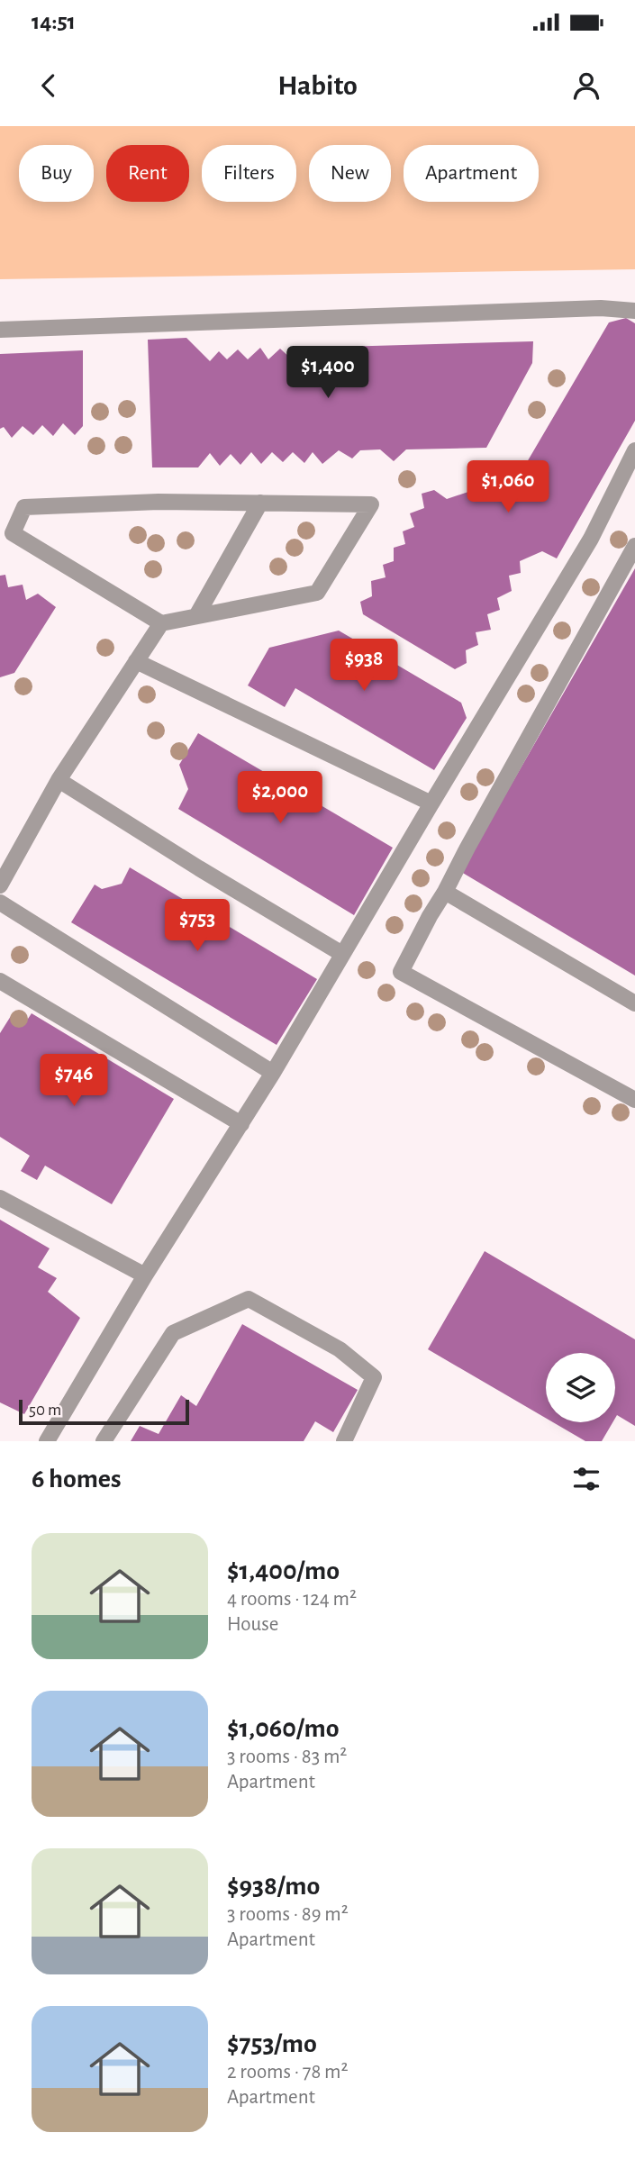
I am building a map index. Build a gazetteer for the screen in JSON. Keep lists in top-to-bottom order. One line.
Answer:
{"scale_bar":"50 m","page":{"status":"14:51","header":"Habito","chip":["Buy","Rent","Filters","New","Apartment"],"price":["$1,400","$1,060","$938","$2,000","$753","$746"],"scale":"50 m","heading":"6 homes","list":[{"name":"$1,400/mo","note":"4 rooms · 124 m² · House"},{"name":"$1,060/mo","note":"3 rooms · 83 m² · Apartment"},{"name":"$938/mo","note":"3 rooms · 89 m² · Apartment"},{"name":"$753/mo","note":"2 rooms · 78 m² · Apartment"}]}}
